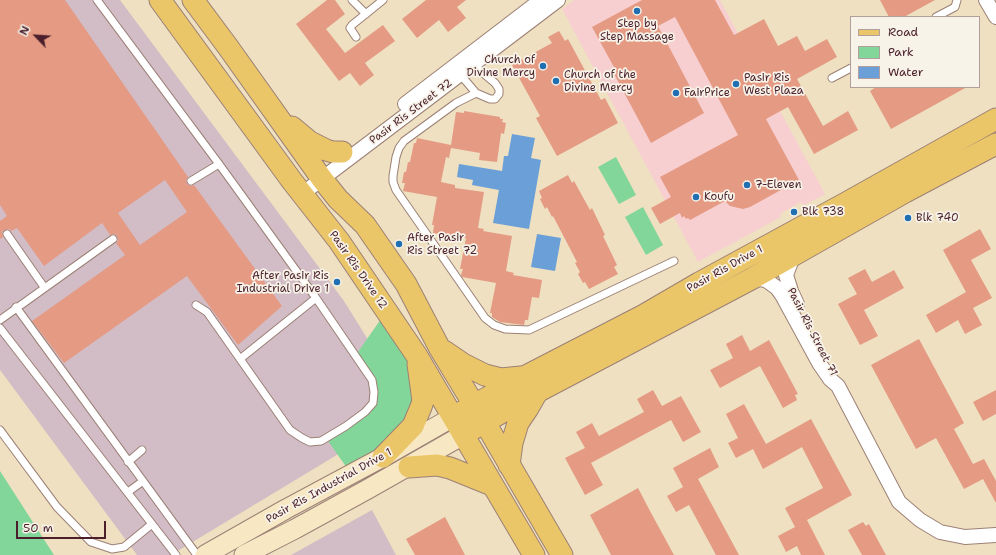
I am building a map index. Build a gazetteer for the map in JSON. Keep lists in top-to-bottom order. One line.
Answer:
{"streets":{"main road":["Pasir Ris Drive 1","Pasir Ris Drive 12","Pasir Ris Industrial Drive 1"],"street":["Pasir Ris Street 72","Pasir Ris Street 71"]},"crossings":[["Pasir Ris Street 72","Pasir Ris Drive 12"],["Pasir Ris Drive 1","Pasir Ris Drive 12"],["Pasir Ris Drive 1","Pasir Ris Street 71"],["Pasir Ris Drive 1","Pasir Ris Industrial Drive 1"],["Pasir Ris Drive 12","Pasir Ris Industrial Drive 1"]],"places":["Step by Step Massage","Church of Divine Mercy","Church of the Divine Mercy","Pasir Ris West Plaza","FairPrice","7-Eleven","Koufu","Blk 738","Blk 740","After Pasir Ris Street 72","After Pasir Ris Industrial Drive 1"],"legend":["Road","Park","Water"],"scale_bar":"50 m","north":"top left"}
